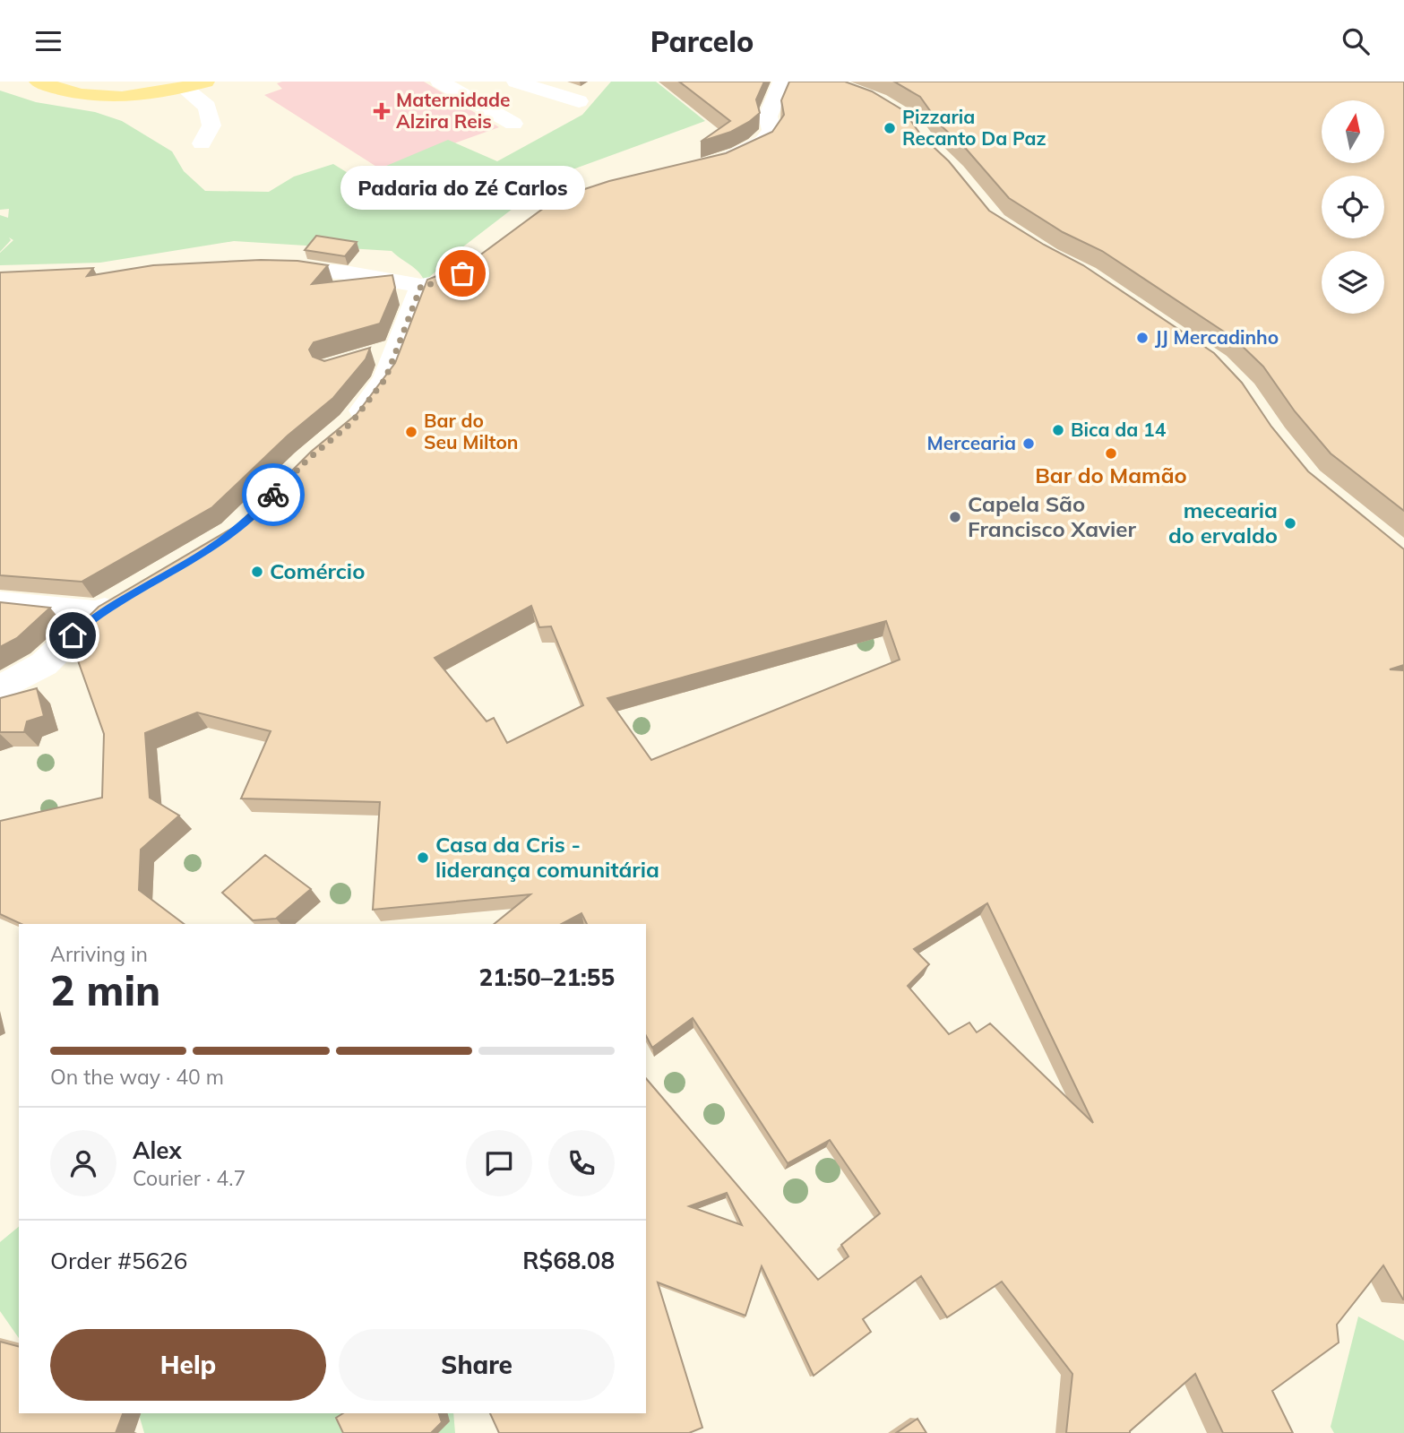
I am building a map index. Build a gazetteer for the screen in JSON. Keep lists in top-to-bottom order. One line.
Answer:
{"places":{"health":["Maternidade Alzira Reis"],"other":["Pizzaria Recanto Da Paz","Padaria do Zé Carlos","JJ Mercadinho","Bica da 14","Bar do Seu Milton","Mercearia","Bar do Mamão","Capela São Francisco Xavier","mecearia do ervaldo","Comércio","Casa da Cris - liderança comunitária"]},"north":"top","page":{"header":"Parcelo","bubble":"Padaria do Zé Carlos","heading":["2 min","Arriving in","21:50–21:55"],"panel":["Alex","Courier · 4.7","Order #5626","R$68.08"],"bar":"On the way · 40 m","buttons":["Help","Share"]}}
